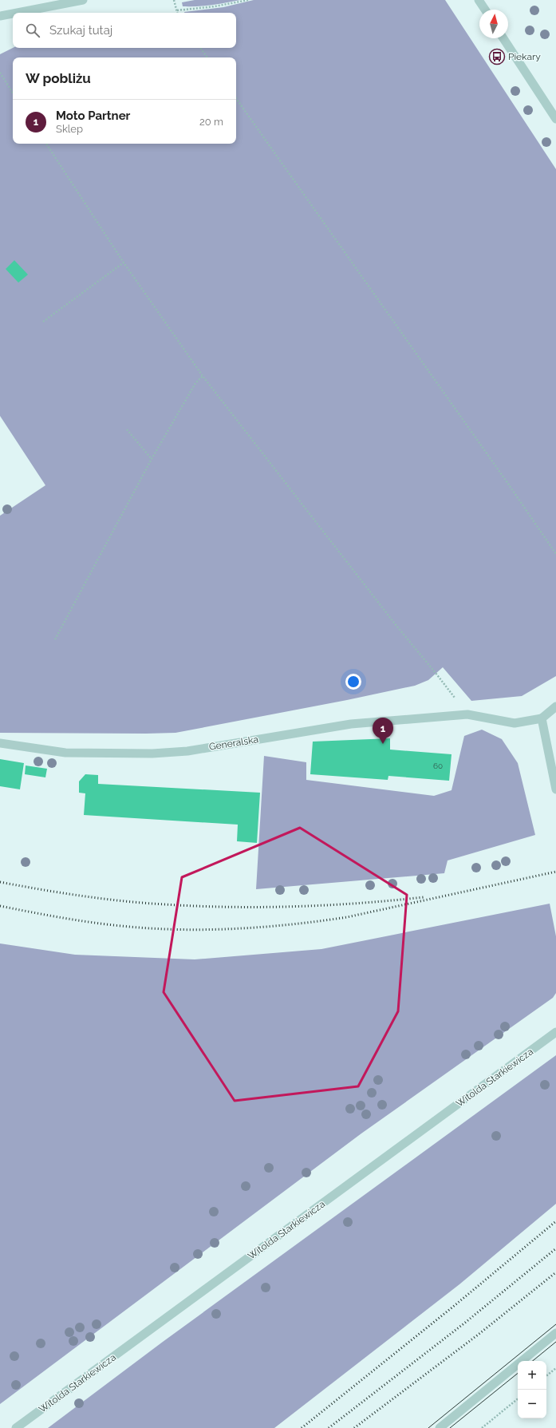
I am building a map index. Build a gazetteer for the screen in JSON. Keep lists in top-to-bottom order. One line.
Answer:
{"streets":{"street":["Generalska","Witolda Starkiewicza"]},"places":{"bus stop":["Piekary"]},"house_numbers":["60"],"north":"top","page":{"search":"Szukaj tutaj","heading":"W pobliżu","list":[{"mark":"1","name":"Moto Partner","note":"Sklep","value":"20 m"}],"pins":"1","map_buttons":["+","−"]}}
